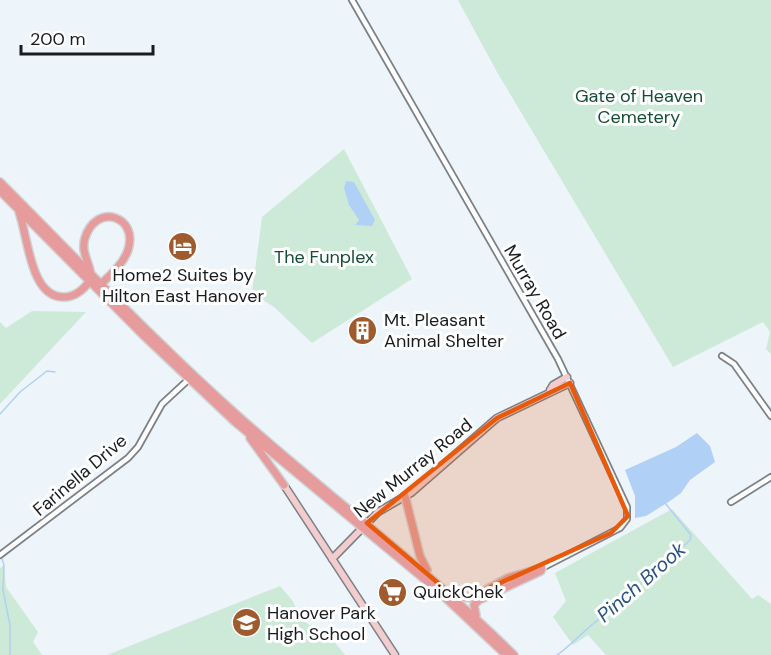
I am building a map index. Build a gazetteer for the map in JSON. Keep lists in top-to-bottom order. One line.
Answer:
{"streets":{"street":["Murray Road","New Murray Road","Farinella Drive"]},"crossings":[["Murray Road","New Murray Road"]],"water":["Pinch Brook"],"parks":["Gate of Heaven Cemetery","The Funplex"],"places":{"hotel":["Home2 Suites by Hilton East Hanover"],"building":["Mt. Pleasant Animal Shelter"],"supermarket":["QuickChek"],"school or university":["Hanover Park High School"]},"scale_bar":"200 m"}
